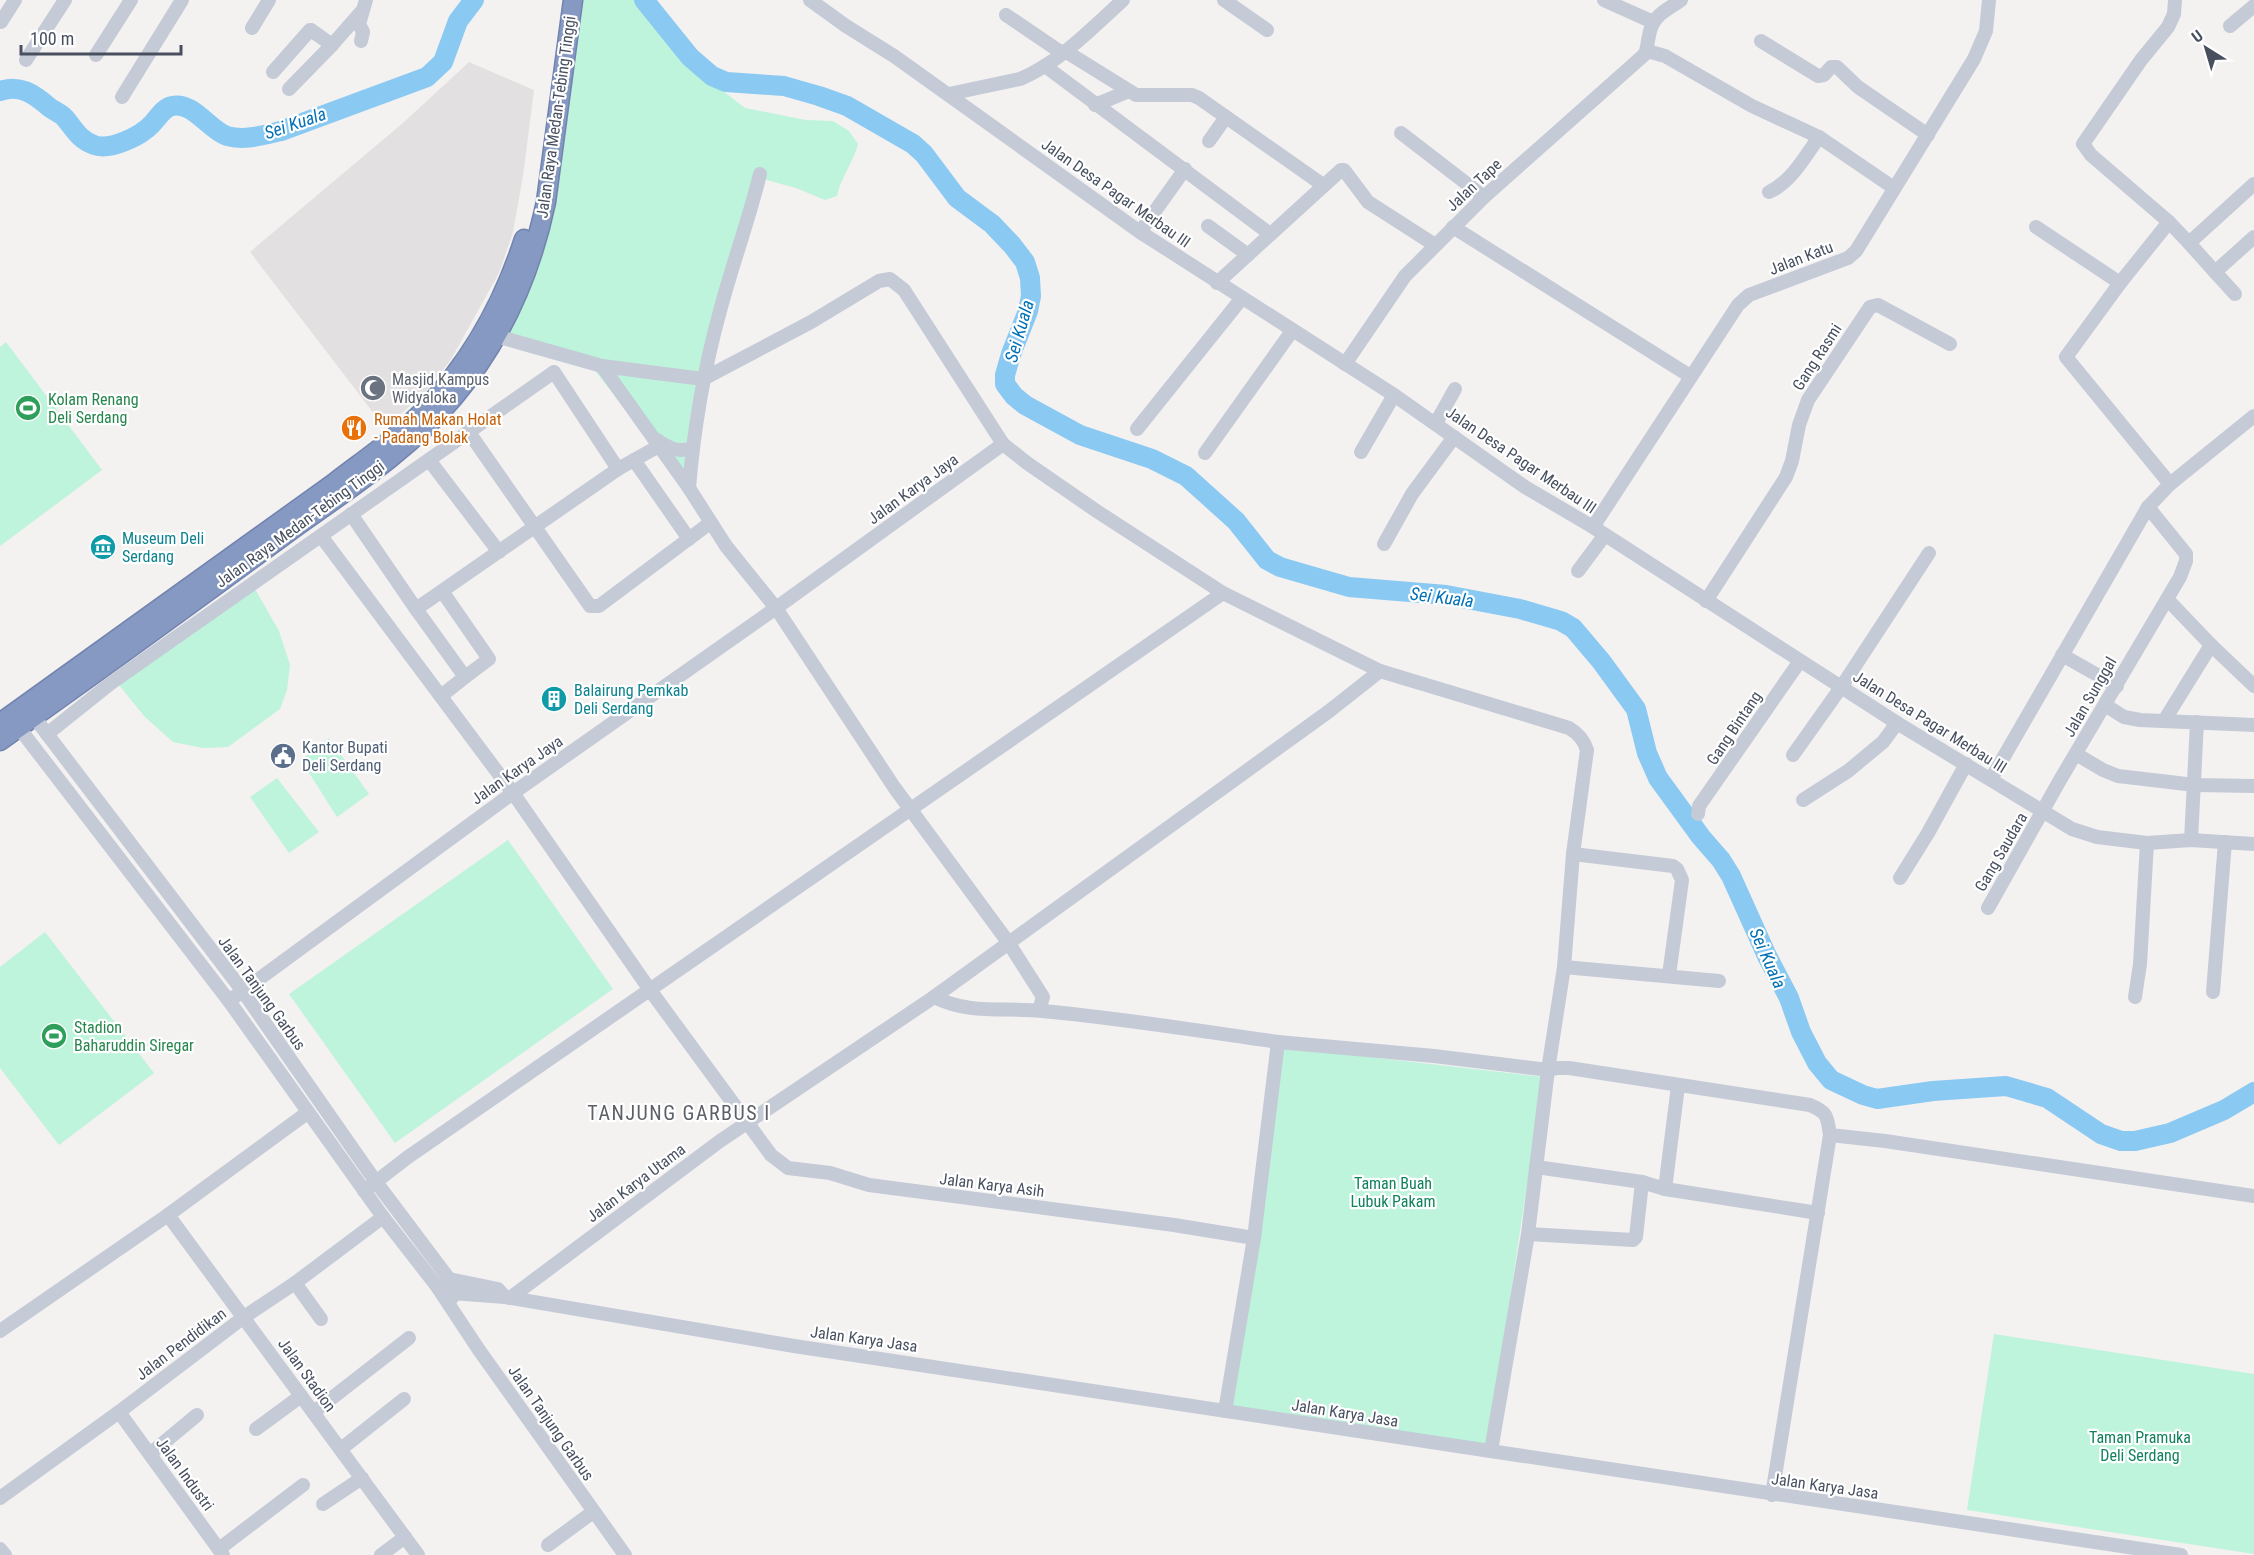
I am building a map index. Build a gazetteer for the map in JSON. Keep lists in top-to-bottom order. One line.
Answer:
{"streets":{"highway":["Jalan Raya Medan-Tebing Tinggi"],"street":["Jalan Tape","Jalan Desa Pagar Merbau III","Jalan Katu","Gang Rasmi","Jalan Karya Jaya","Jalan Sunggal","Gang Bintang","Gang Saudara","Jalan Tanjung Garbus","Jalan Karya Utama","Jalan Karya Asih","Jalan Karya Jasa","Jalan Pendidikan","Jalan Stadion","Jalan Industri"]},"crossings":[["Jalan Raya Medan-Tebing Tinggi","Jalan Tanjung Garbus"],["Jalan Tape","Jalan Desa Pagar Merbau III"],["Jalan Desa Pagar Merbau III","Jalan Katu"],["Jalan Desa Pagar Merbau III","Gang Rasmi"],["Jalan Desa Pagar Merbau III","Jalan Sunggal"],["Jalan Desa Pagar Merbau III","Gang Bintang"],["Jalan Desa Pagar Merbau III","Gang Saudara"],["Jalan Karya Jaya","Jalan Tanjung Garbus"],["Jalan Karya Jaya","Jalan Karya Asih"],["Jalan Sunggal","Gang Saudara"],["Jalan Tanjung Garbus","Jalan Karya Jasa"],["Jalan Tanjung Garbus","Jalan Pendidikan"],["Jalan Karya Utama","Jalan Karya Asih"],["Jalan Karya Utama","Jalan Karya Jasa"],["Jalan Pendidikan","Jalan Stadion"],["Jalan Pendidikan","Jalan Industri"]],"districts":["TANJUNG GARBUS I"],"water":["Sei Kuala"],"parks":["Taman Buah Lubuk Pakam","Taman Pramuka Deli Serdang"],"places":{"mosque":["Masjid Kampus Widyaloka"],"sports":["Kolam Renang Deli Serdang","Stadion Baharuddin Siregar"],"restaurant":["Rumah Makan Holat - Padang Bolak"],"museum":["Museum Deli Serdang"],"building":["Balairung Pemkab Deli Serdang"],"public building":["Kantor Bupati Deli Serdang"]},"scale_bar":"100 m","north":"top left"}
